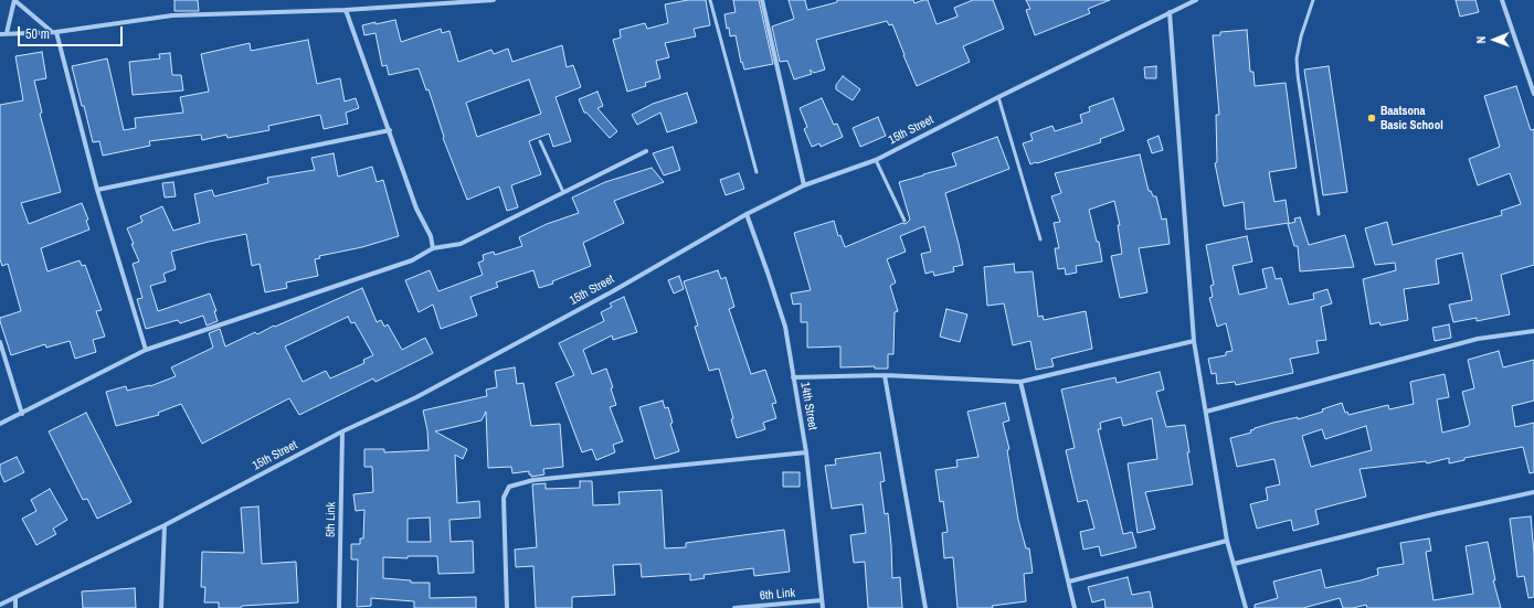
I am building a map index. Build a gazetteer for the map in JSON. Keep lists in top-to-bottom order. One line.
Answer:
{"streets":{"street":["15th Street","14th Street","5th Link","6th Link"]},"crossings":[["15th Street","14th Street"],["15th Street","5th Link"],["14th Street","6th Link"]],"places":["Baatsona Basic School"],"scale_bar":"50 m","north":"left"}
